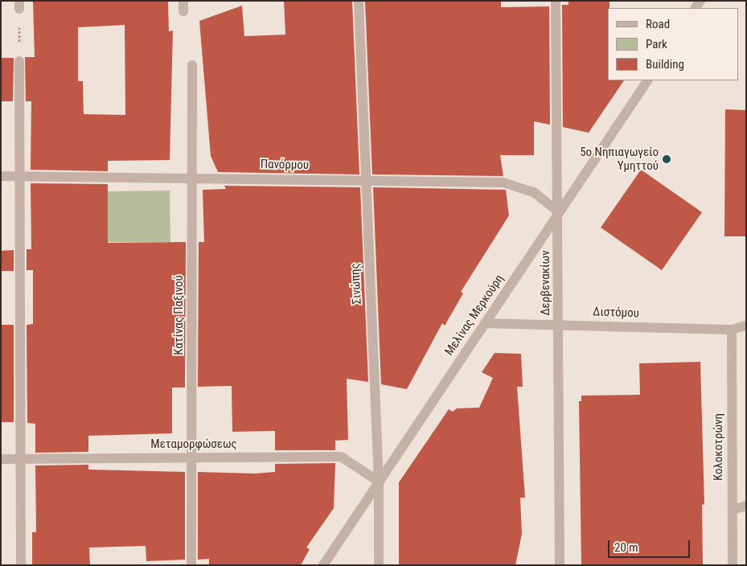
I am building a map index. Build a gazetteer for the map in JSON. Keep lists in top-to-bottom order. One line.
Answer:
{"streets":{"street":["Πανόρμου","Δερβενακίων","Σινώπης","Διστόμου","Κατίνας Παξινού","Μελίνας Μερκούρη","Μεταμορφώσεως","Κολοκοτρώνη"]},"crossings":[["Πανόρμου","Δερβενακίων"],["Πανόρμου","Σινώπης"],["Πανόρμου","Κατίνας Παξινού"],["Πανόρμου","Μελίνας Μερκούρη"],["Δερβενακίων","Διστόμου"],["Δερβενακίων","Μελίνας Μερκούρη"],["Σινώπης","Μελίνας Μερκούρη"],["Σινώπης","Μεταμορφώσεως"],["Διστόμου","Μελίνας Μερκούρη"],["Διστόμου","Κολοκοτρώνη"],["Κατίνας Παξινού","Μεταμορφώσεως"],["Μελίνας Μερκούρη","Μεταμορφώσεως"]],"places":["5ο Νηπιαγωγείο Υμηττού"],"legend":["Road","Park","Building"],"scale_bar":"20 m"}
